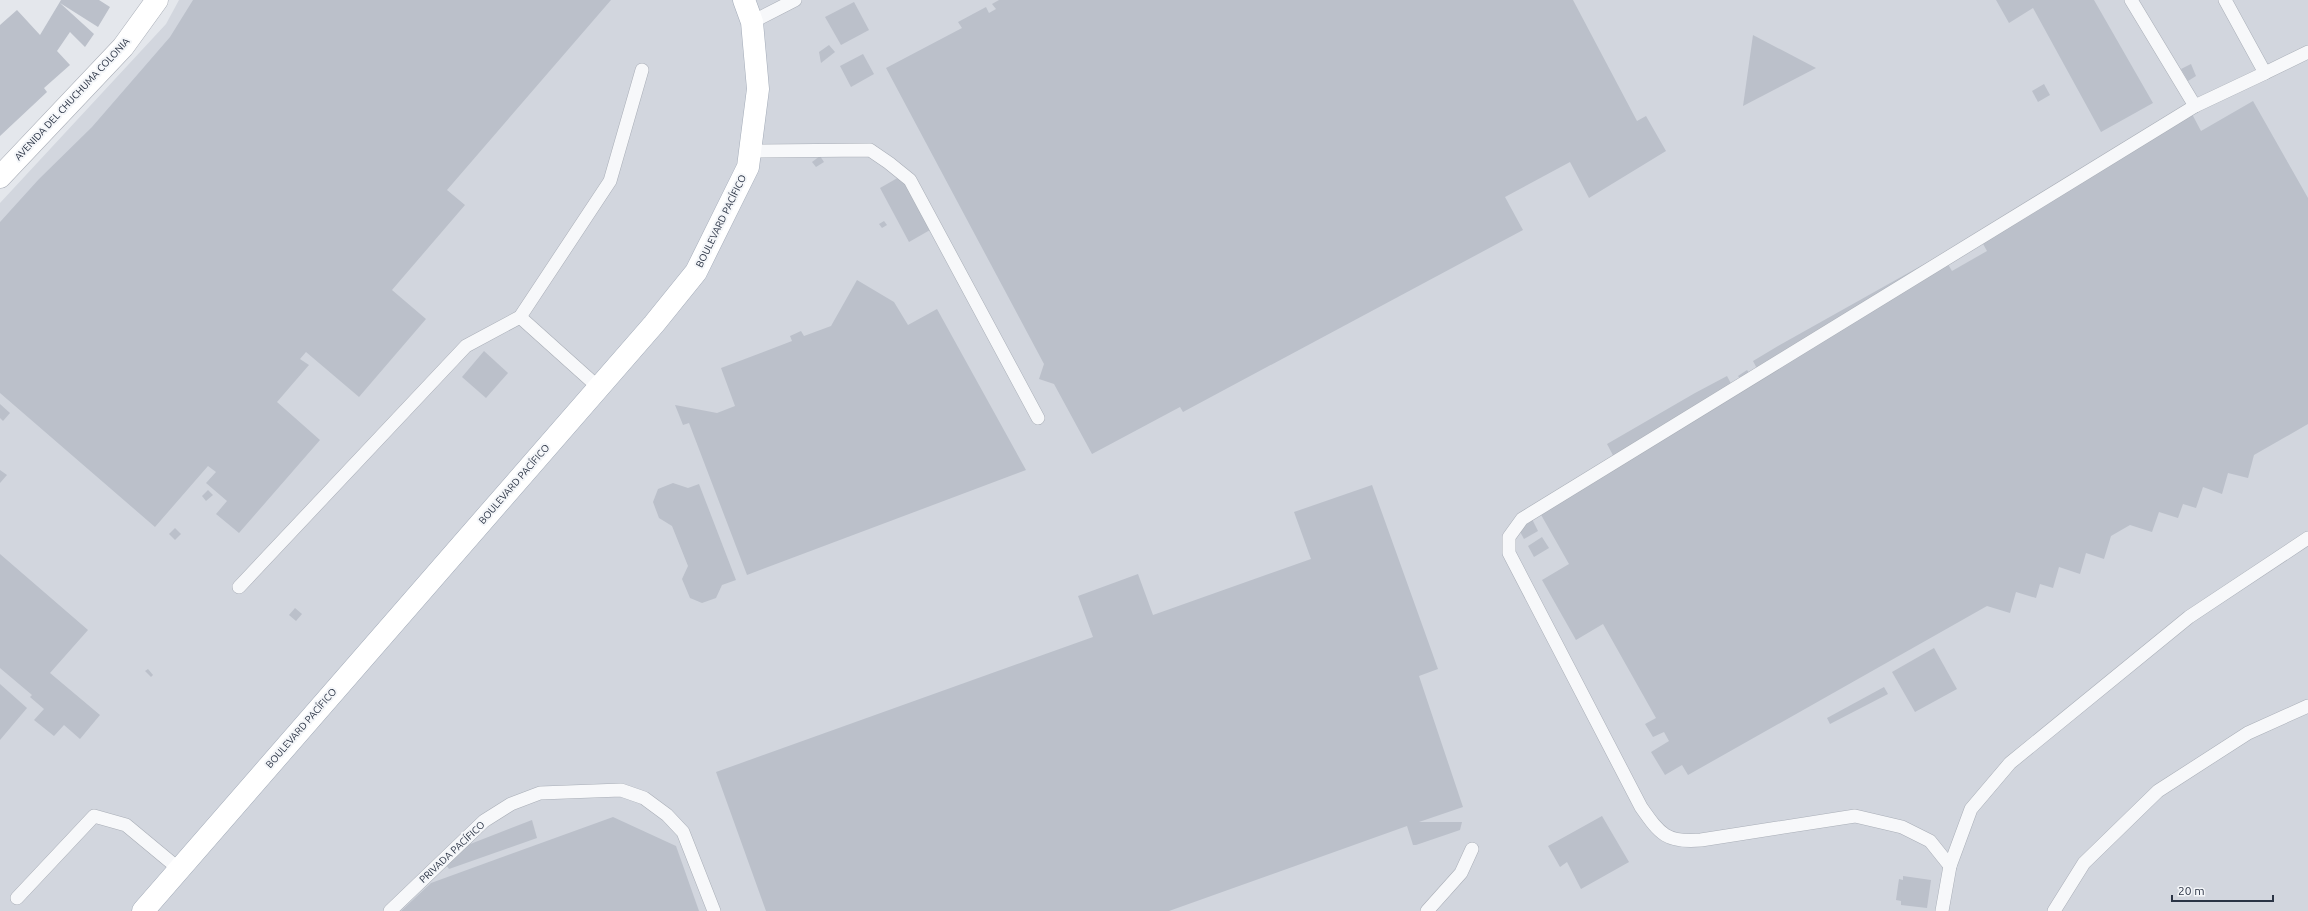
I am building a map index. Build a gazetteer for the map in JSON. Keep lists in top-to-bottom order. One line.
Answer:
{"streets":{"main road":["AVENIDA DEL CHUCHUMA COLONIA","BOULEVARD PACÍFICO"],"lane":["PRIVADA PACÍFICO"]},"scale_bar":"20 m"}
